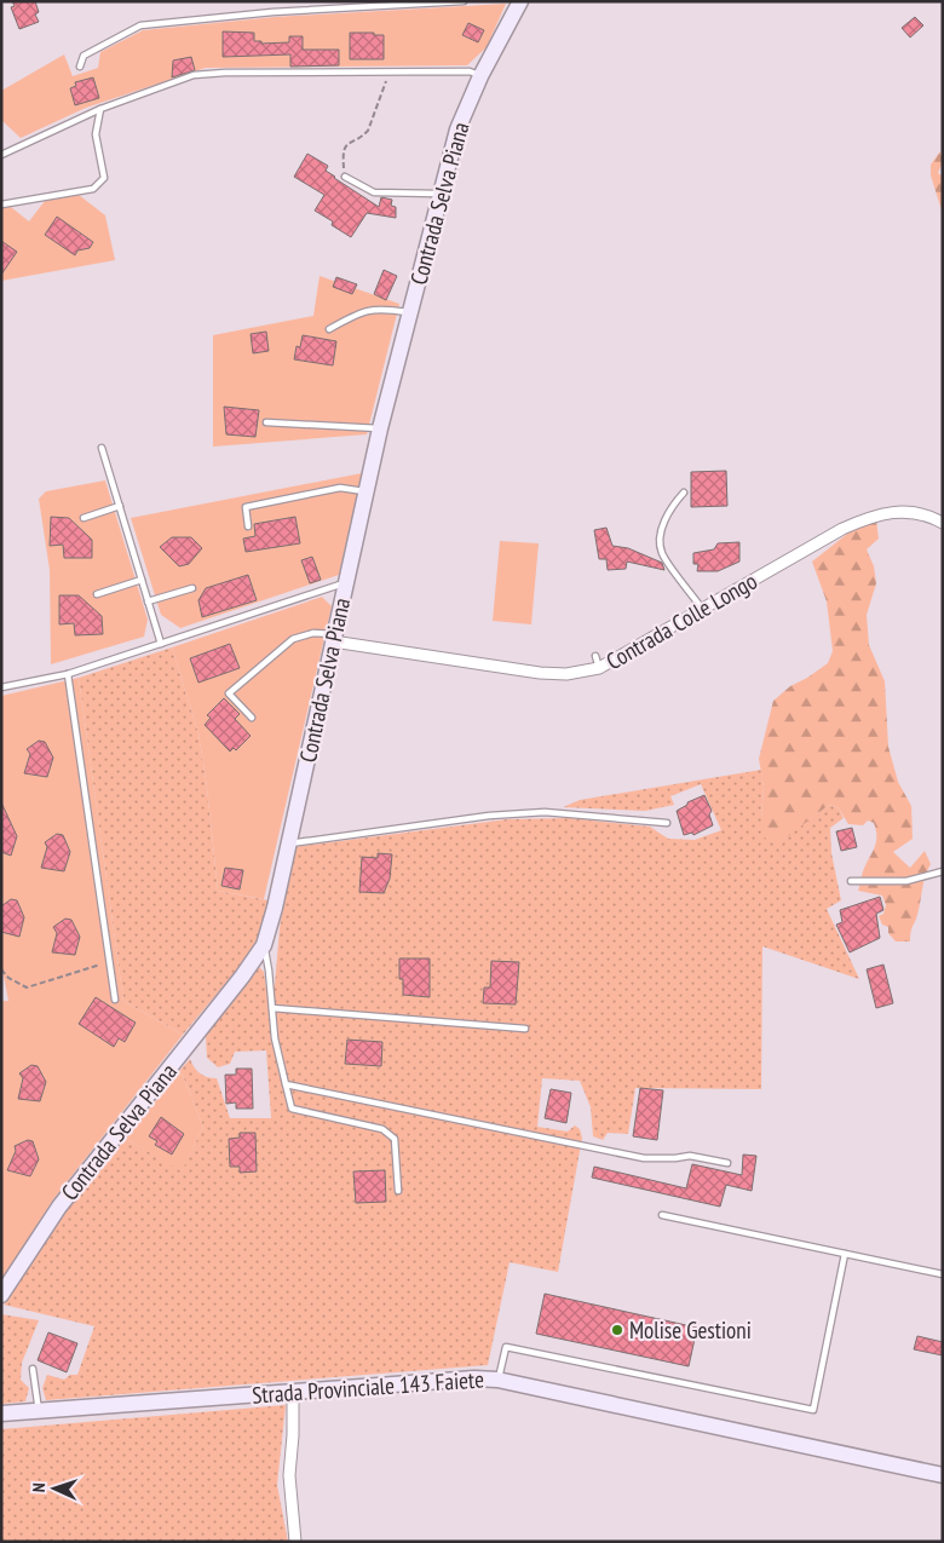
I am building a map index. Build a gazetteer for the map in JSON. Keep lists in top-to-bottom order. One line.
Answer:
{"streets":{"street":["Contrada Selva Piana","Contrada Colle Longo","Strada Provinciale 143 Faiete"]},"crossings":[["Contrada Selva Piana","Contrada Colle Longo"]],"places":["Molise Gestioni"],"north":"left"}
